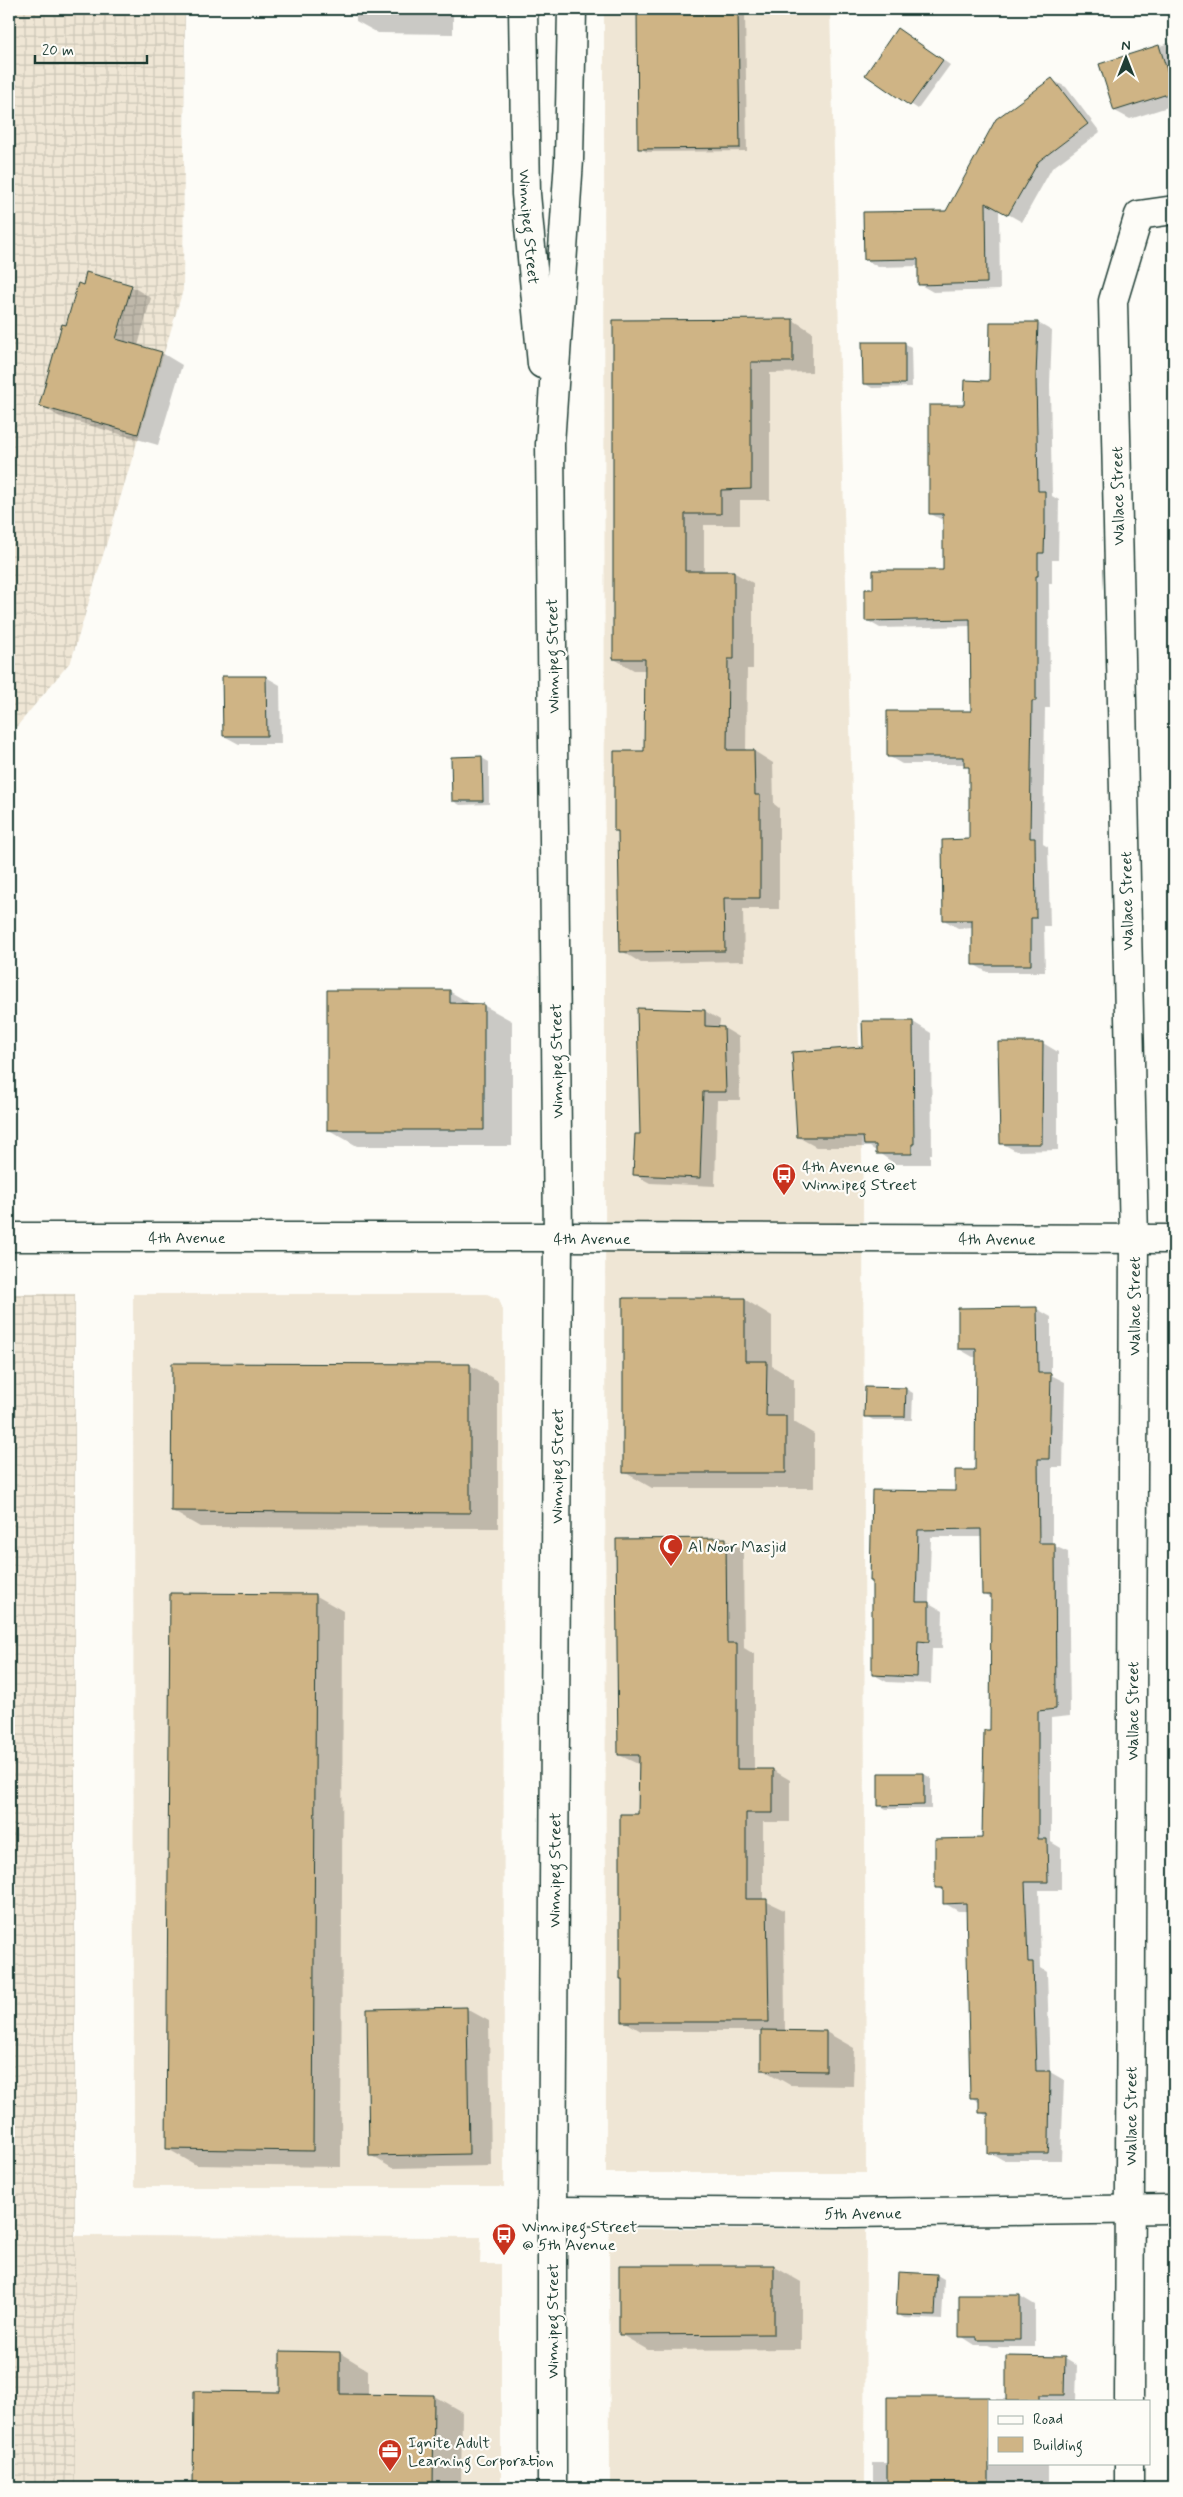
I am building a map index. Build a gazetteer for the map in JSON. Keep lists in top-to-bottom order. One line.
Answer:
{"streets":{"street":["Winnipeg Street","Wallace Street","4th Avenue","5th Avenue"]},"crossings":[["Winnipeg Street","4th Avenue"],["Winnipeg Street","5th Avenue"],["Wallace Street","4th Avenue"],["Wallace Street","5th Avenue"]],"places":{"bus stop":["4th Avenue @ Winnipeg Street","Winnipeg Street @ 5th Avenue"],"mosque":["Al Noor Masjid"],"office":["Ignite Adult Learning Corporation"]},"legend":["Road","Building"],"scale_bar":"20 m","north":"top"}
